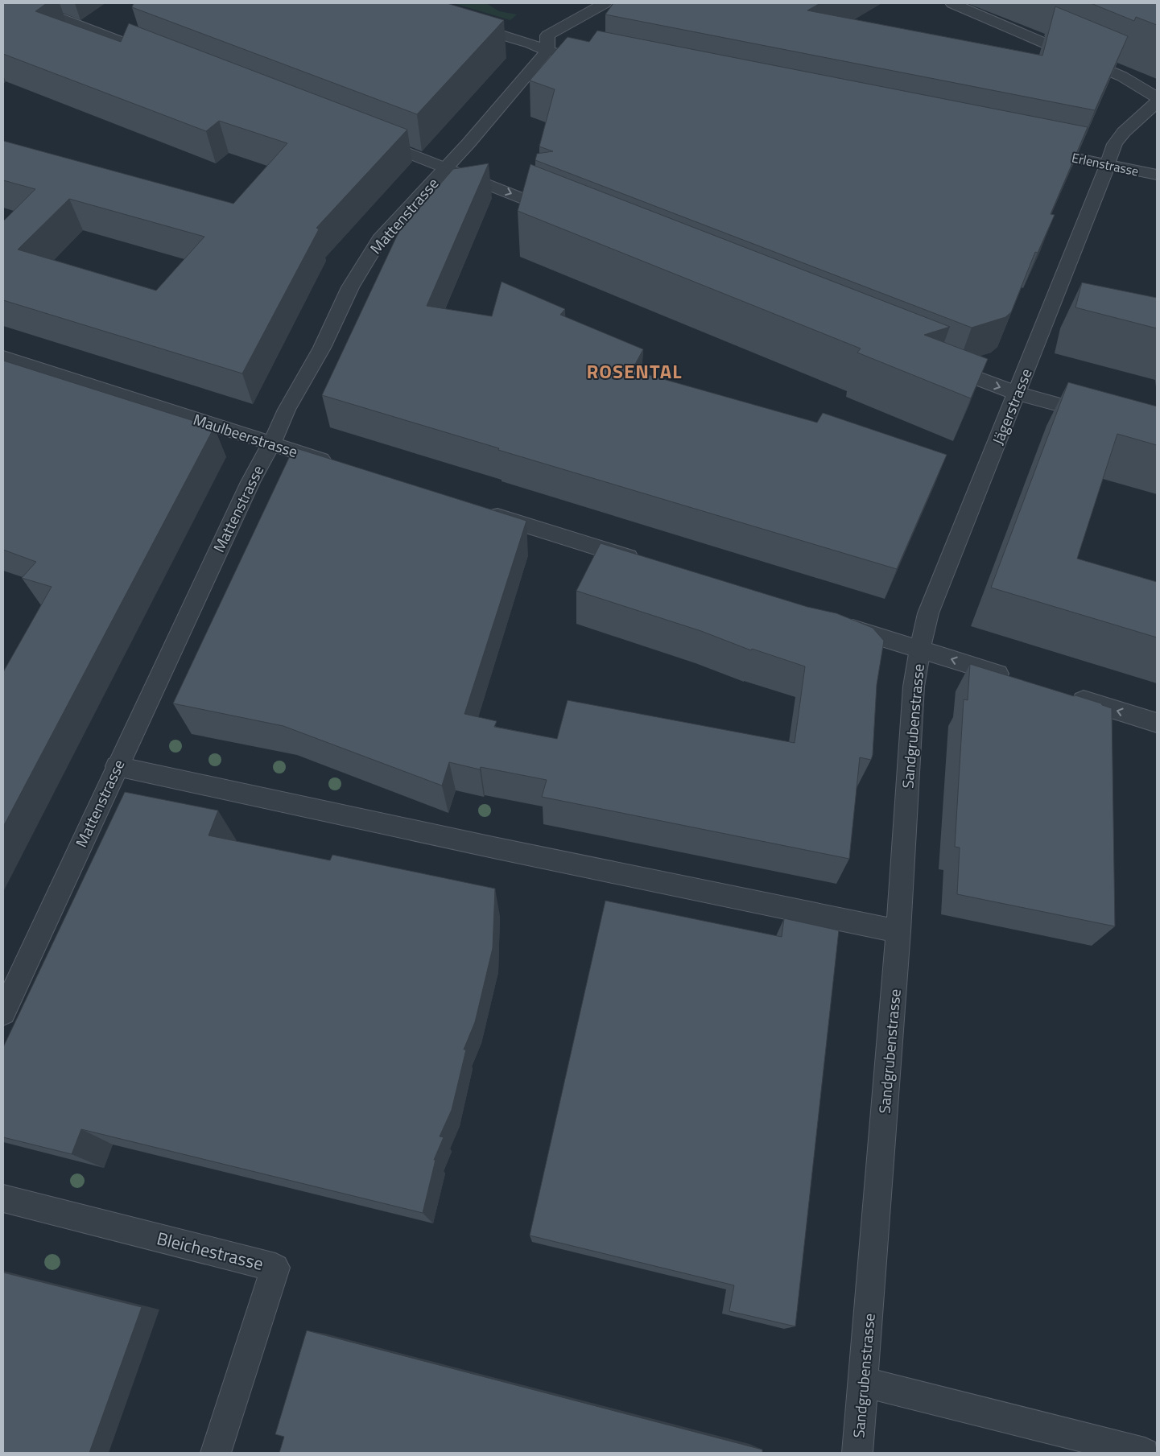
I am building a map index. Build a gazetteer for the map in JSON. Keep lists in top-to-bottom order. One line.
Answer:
{"streets":{"street":["Erlenstrasse","Mattenstrasse","Jägerstrasse","Maulbeerstrasse","Sandgrubenstrasse","Bleichestrasse"]},"crossings":[["Erlenstrasse","Jägerstrasse"],["Mattenstrasse","Maulbeerstrasse"],["Jägerstrasse","Sandgrubenstrasse"]],"districts":["ROSENTAL"]}
